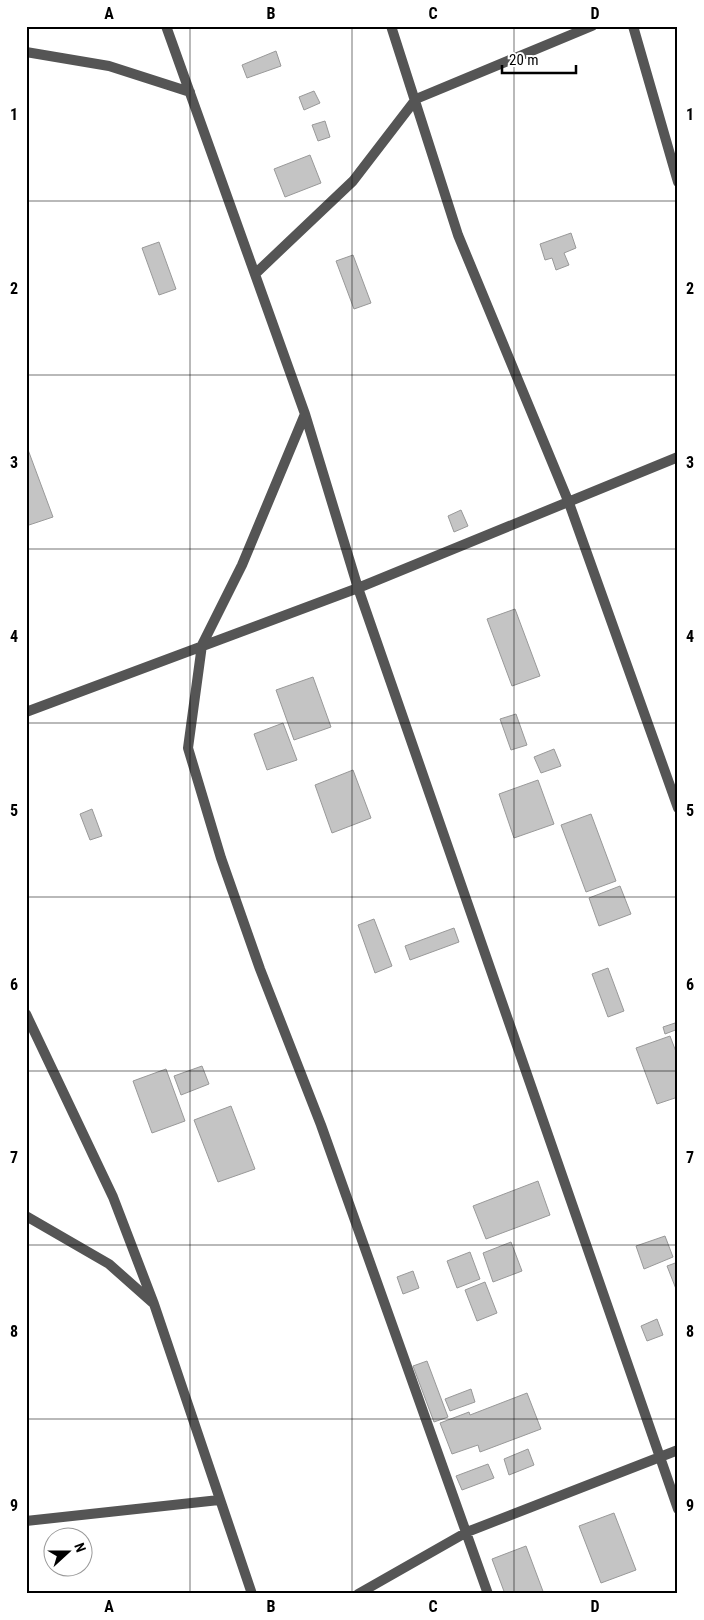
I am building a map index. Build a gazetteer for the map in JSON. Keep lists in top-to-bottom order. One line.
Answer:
{"scale_bar":"20 m","north":"right","grid":{"columns":["A","B","C","D"],"rows":["1","2","3","4","5","6","7","8","9"]}}
